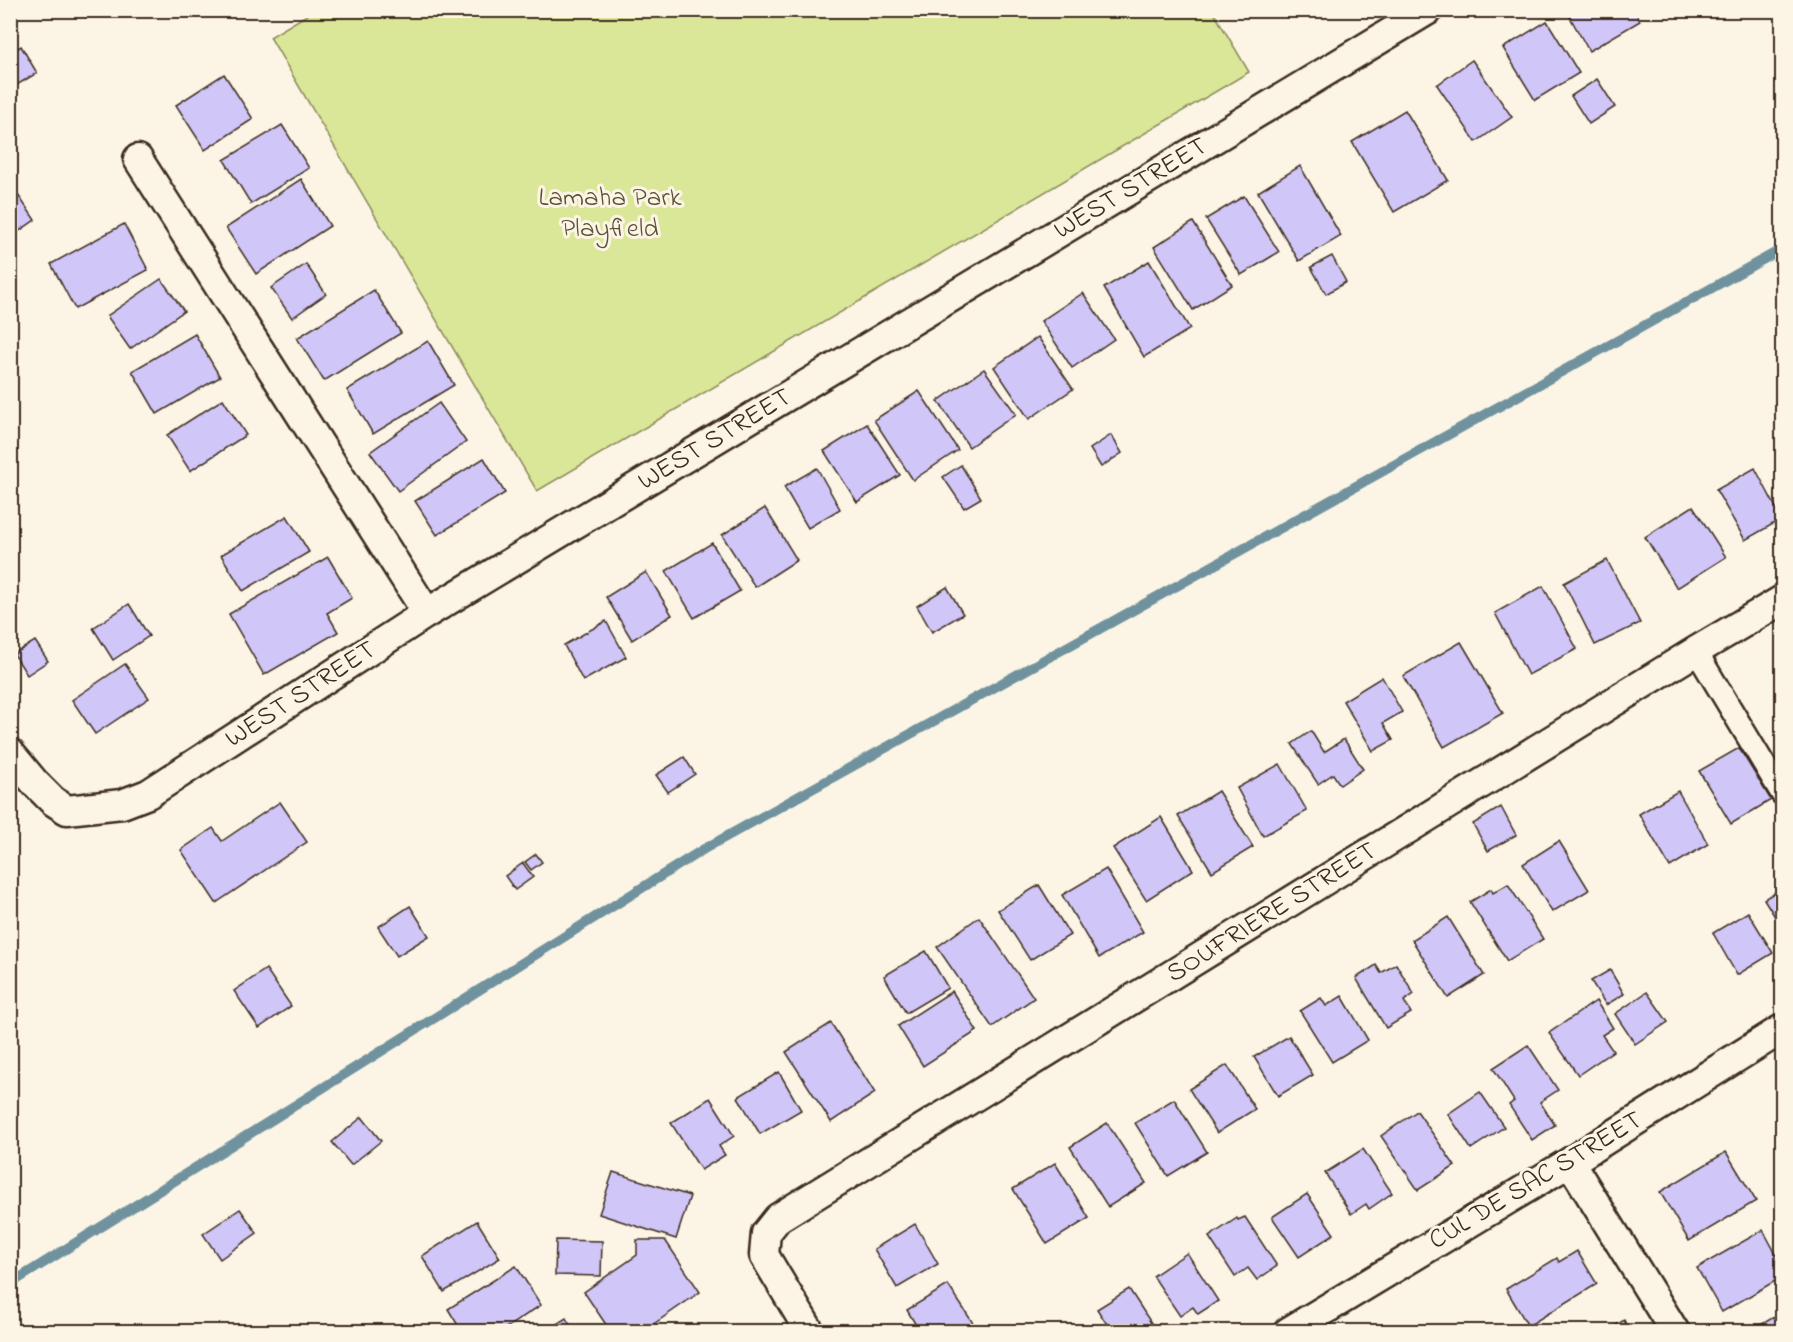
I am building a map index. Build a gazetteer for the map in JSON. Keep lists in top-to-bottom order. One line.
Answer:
{"streets":{"street":["WEST STREET","SOUFRIERE STREET","CUL DE SAC STREET"]},"parks":["Lamaha Park Playfield"]}
